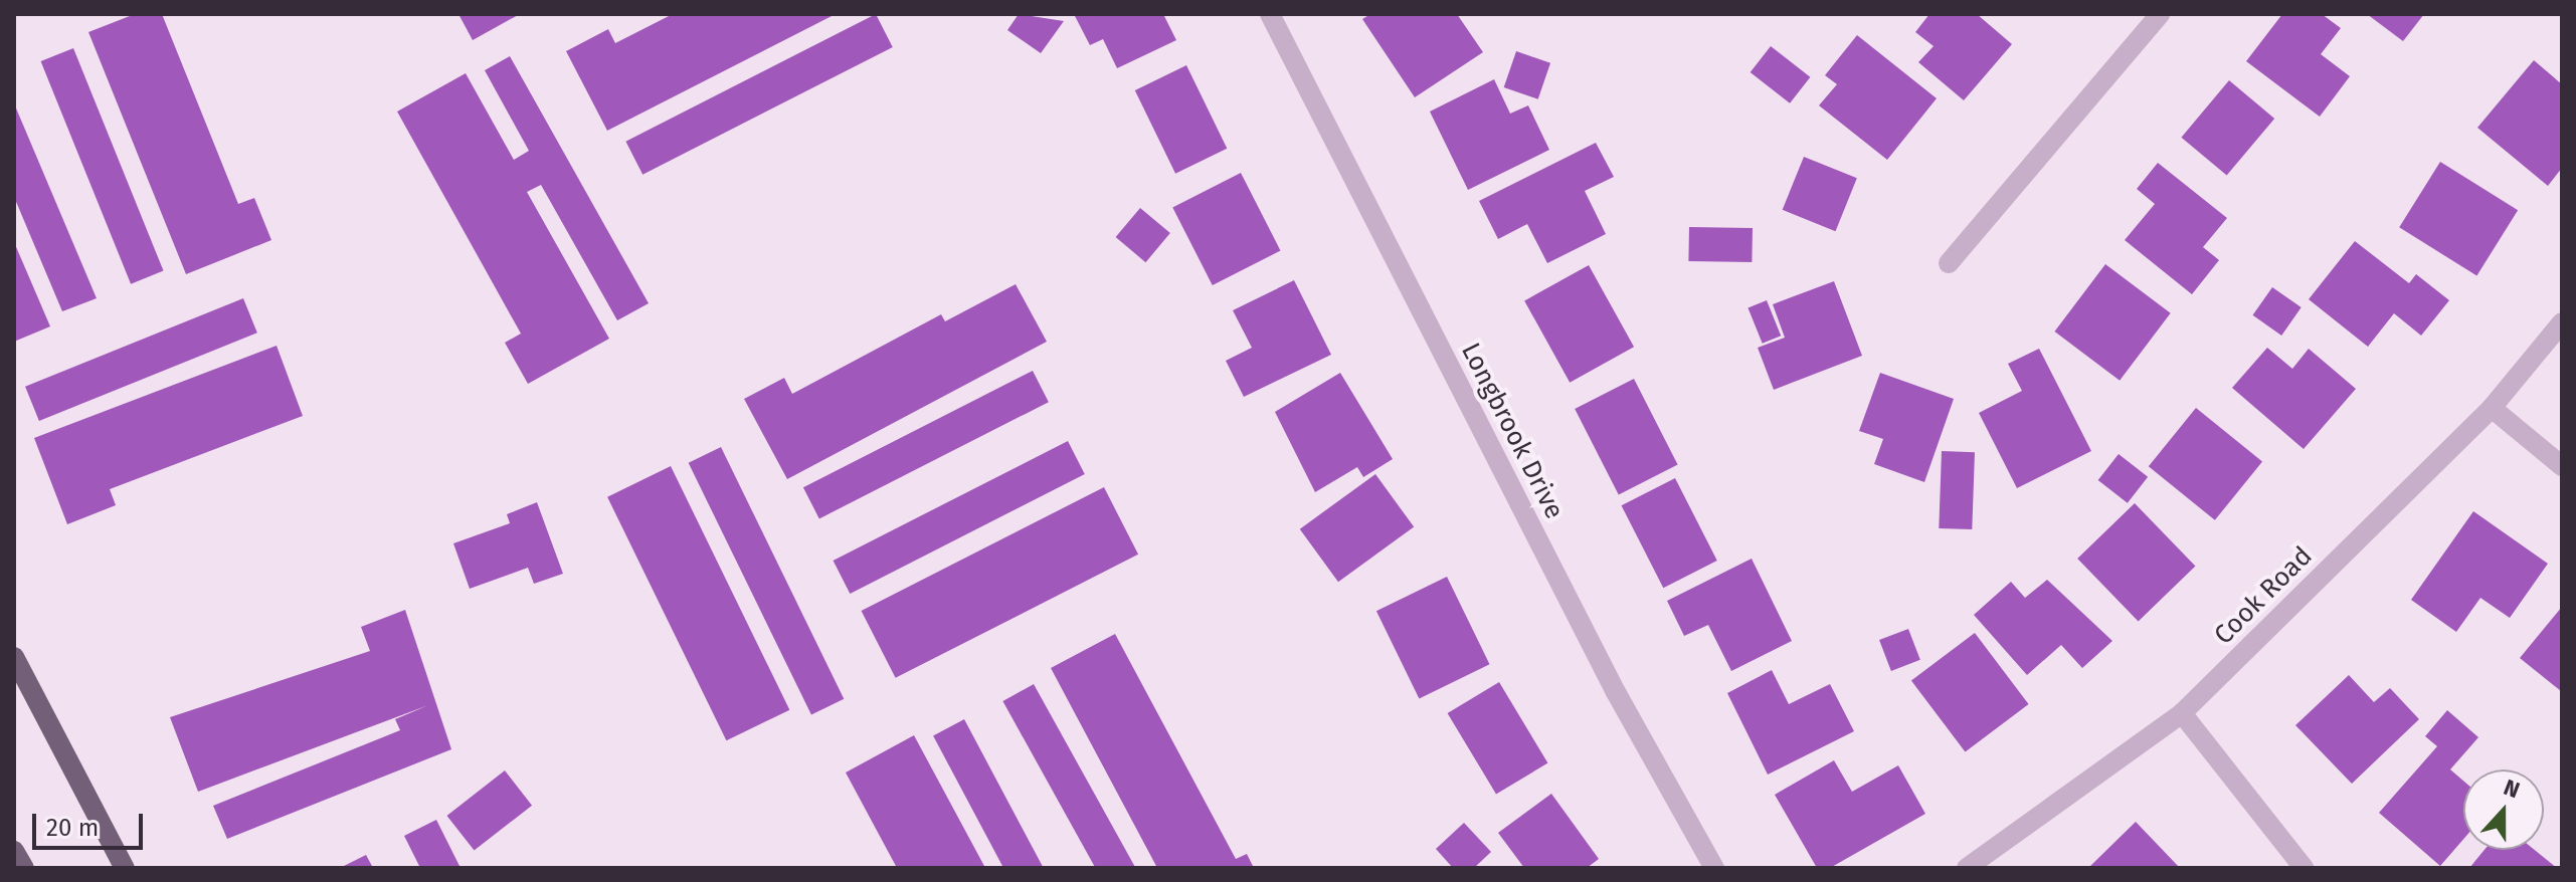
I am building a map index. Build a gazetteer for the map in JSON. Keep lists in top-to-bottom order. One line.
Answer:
{"streets":{"street":["Longbrook Drive","Cook Road"]},"scale_bar":"20 m","north":"top"}
